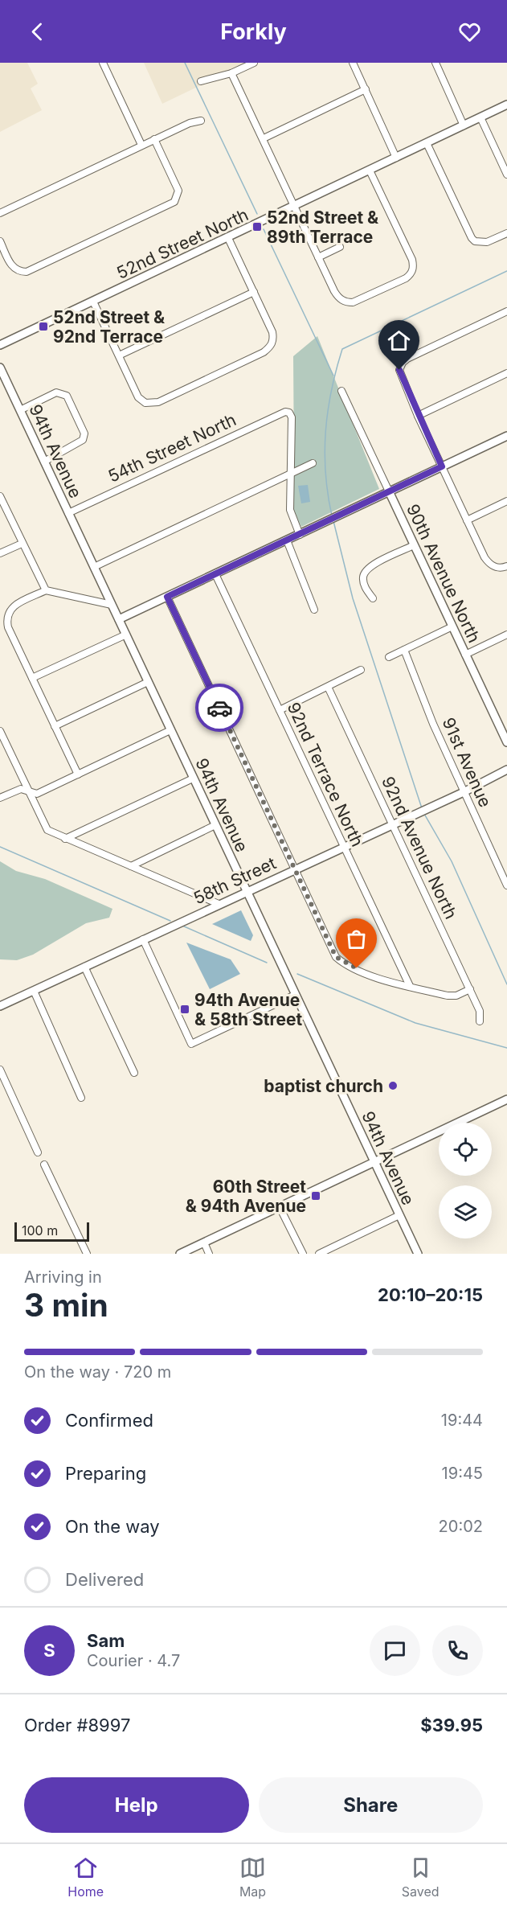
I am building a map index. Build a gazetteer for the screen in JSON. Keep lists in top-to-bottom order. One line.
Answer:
{"streets":{"street":["52nd Street North","54th Street North","94th Avenue","90th Avenue North","91st Avenue","92nd Terrace North","92nd Avenue North","58th Street"]},"crossings":[["54th Street North","94th Avenue"],["94th Avenue","58th Street"],["91st Avenue","58th Street"],["92nd Terrace North","58th Street"],["92nd Avenue North","58th Street"]],"places":{"transit":["52nd Street & 89th Terrace","52nd Street & 92nd Terrace","94th Avenue & 58th Street","60th Street & 94th Avenue"],"other":["baptist church"]},"scale_bar":"100 m","page":{"header":"Forkly","scale":"100 m","heading":["3 min","Arriving in","20:10–20:15"],"panel":["Sam","Courier · 4.7","Order #8997","$39.95"],"bar":"On the way · 720 m","list":[["Confirmed","19:44"],["Preparing","19:45"],["On the way","20:02"],"Delivered"],"round":"S","buttons":["Help","Share"],"tabs":["Home","Map","Saved"]}}
